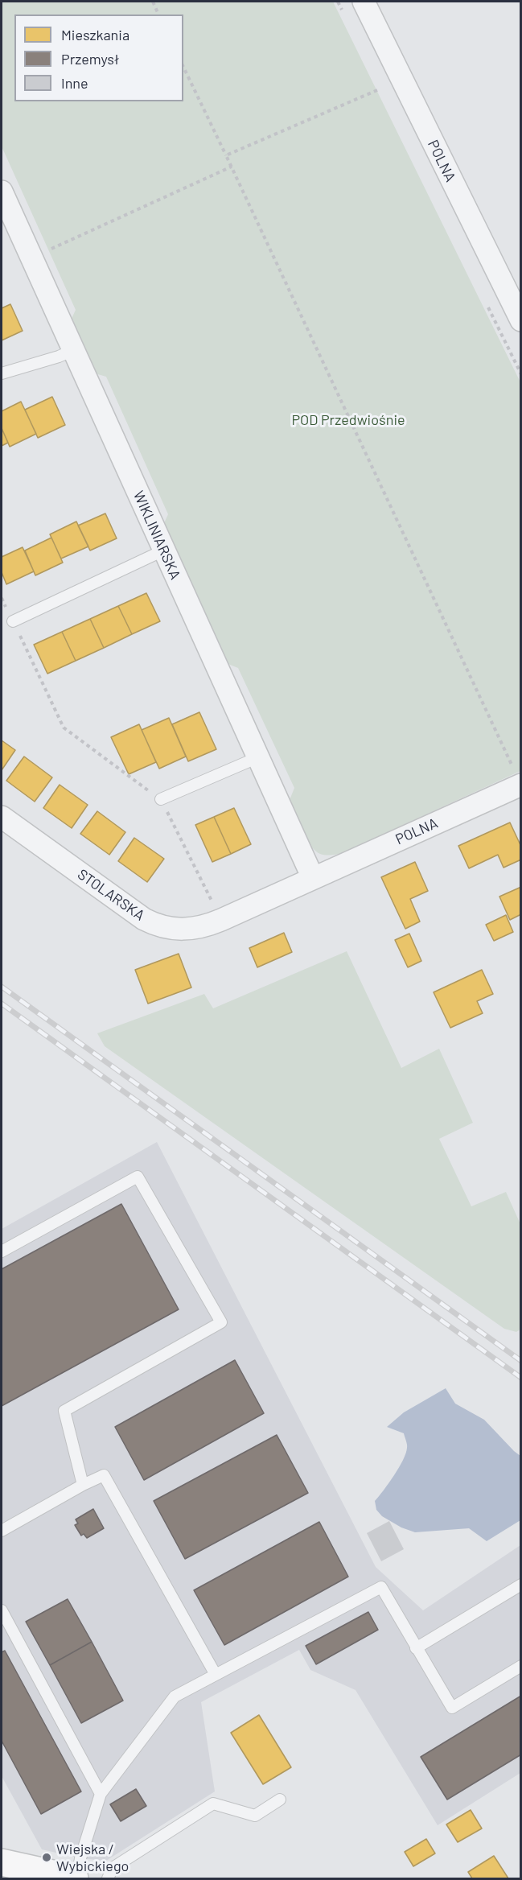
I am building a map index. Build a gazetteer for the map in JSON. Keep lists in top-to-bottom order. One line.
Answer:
{"streets":{"street":["POLNA","WIKLINIARSKA","STOLARSKA"]},"crossings":[["POLNA","WIKLINIARSKA"],["POLNA","STOLARSKA"],["WIKLINIARSKA","STOLARSKA"]],"parks":["POD Przedwiośnie"],"places":["Wiejska / Wybickiego"],"legend":["Mieszkania","Przemysł","Inne"]}
